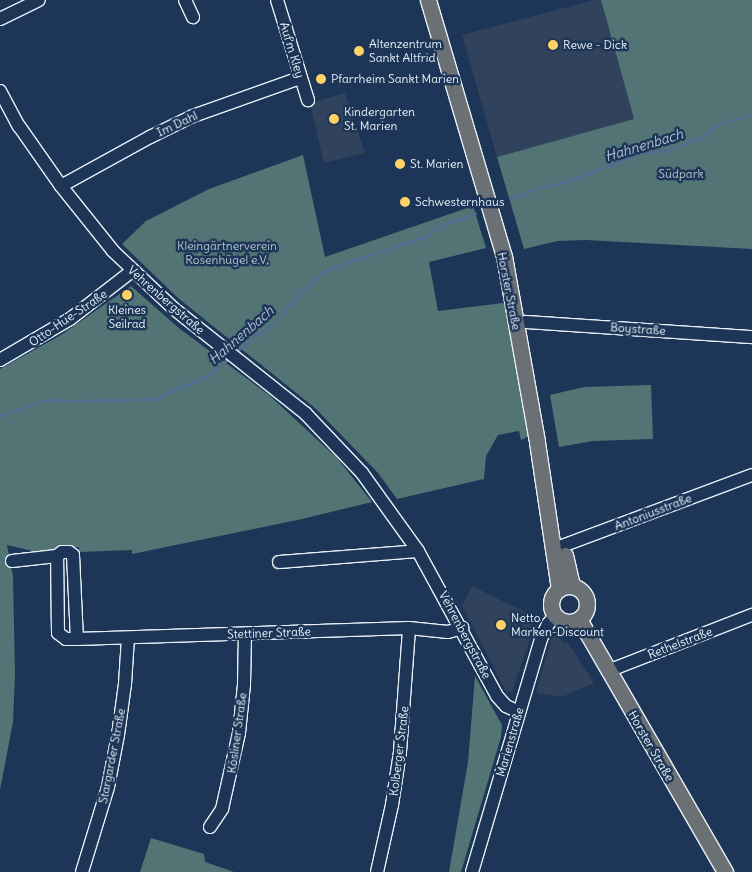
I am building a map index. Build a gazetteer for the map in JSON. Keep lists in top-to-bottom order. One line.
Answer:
{"streets":{"main road":["Horster Straße"],"street":["Auf'm Kley","Im Dahl","Vehrenbergstraße","Otto-Hue-Straße","Boystraße","Antoniusstraße","Stettiner Straße","Rethelstraße","Kösliner Straße","Marienstraße","Kolberger Straße","Stargarder Straße"]},"crossings":[["Auf'm Kley","Im Dahl"],["Im Dahl","Vehrenbergstraße"],["Horster Straße","Boystraße"],["Horster Straße","Antoniusstraße"],["Horster Straße","Rethelstraße"],["Horster Straße","Marienstraße"],["Vehrenbergstraße","Otto-Hue-Straße"],["Vehrenbergstraße","Stettiner Straße"],["Vehrenbergstraße","Marienstraße"],["Stettiner Straße","Kösliner Straße"],["Stettiner Straße","Kolberger Straße"],["Stettiner Straße","Stargarder Straße"]],"water":["Hahnenbach"],"parks":["Südpark","Kleingärtnerverein Rosenhügel e.V."],"places":["Rewe - Dick","Altenzentrum Sankt Altfrid","Pfarrheim Sankt Marien","Kindergarten St. Marien","St. Marien","Schwesternhaus","Kleines Seilrad","Netto Marken-Discount"]}
